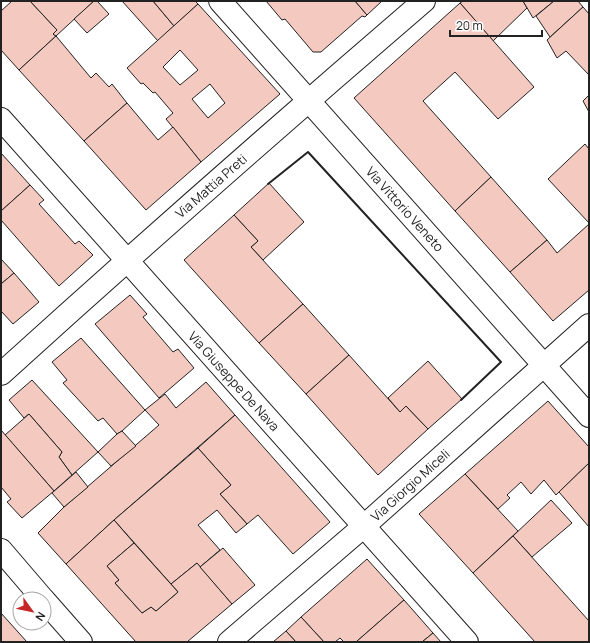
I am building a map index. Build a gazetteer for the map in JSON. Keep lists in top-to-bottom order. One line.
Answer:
{"streets":{"street":["Via Mattia Preti","Via Vittorio Veneto","Via Giuseppe De Nava","Via Giorgio Miceli"]},"crossings":[["Via Mattia Preti","Via Vittorio Veneto"],["Via Mattia Preti","Via Giuseppe De Nava"],["Via Vittorio Veneto","Via Giorgio Miceli"],["Via Giuseppe De Nava","Via Giorgio Miceli"]],"scale_bar":"20 m","north":"bottom right"}
